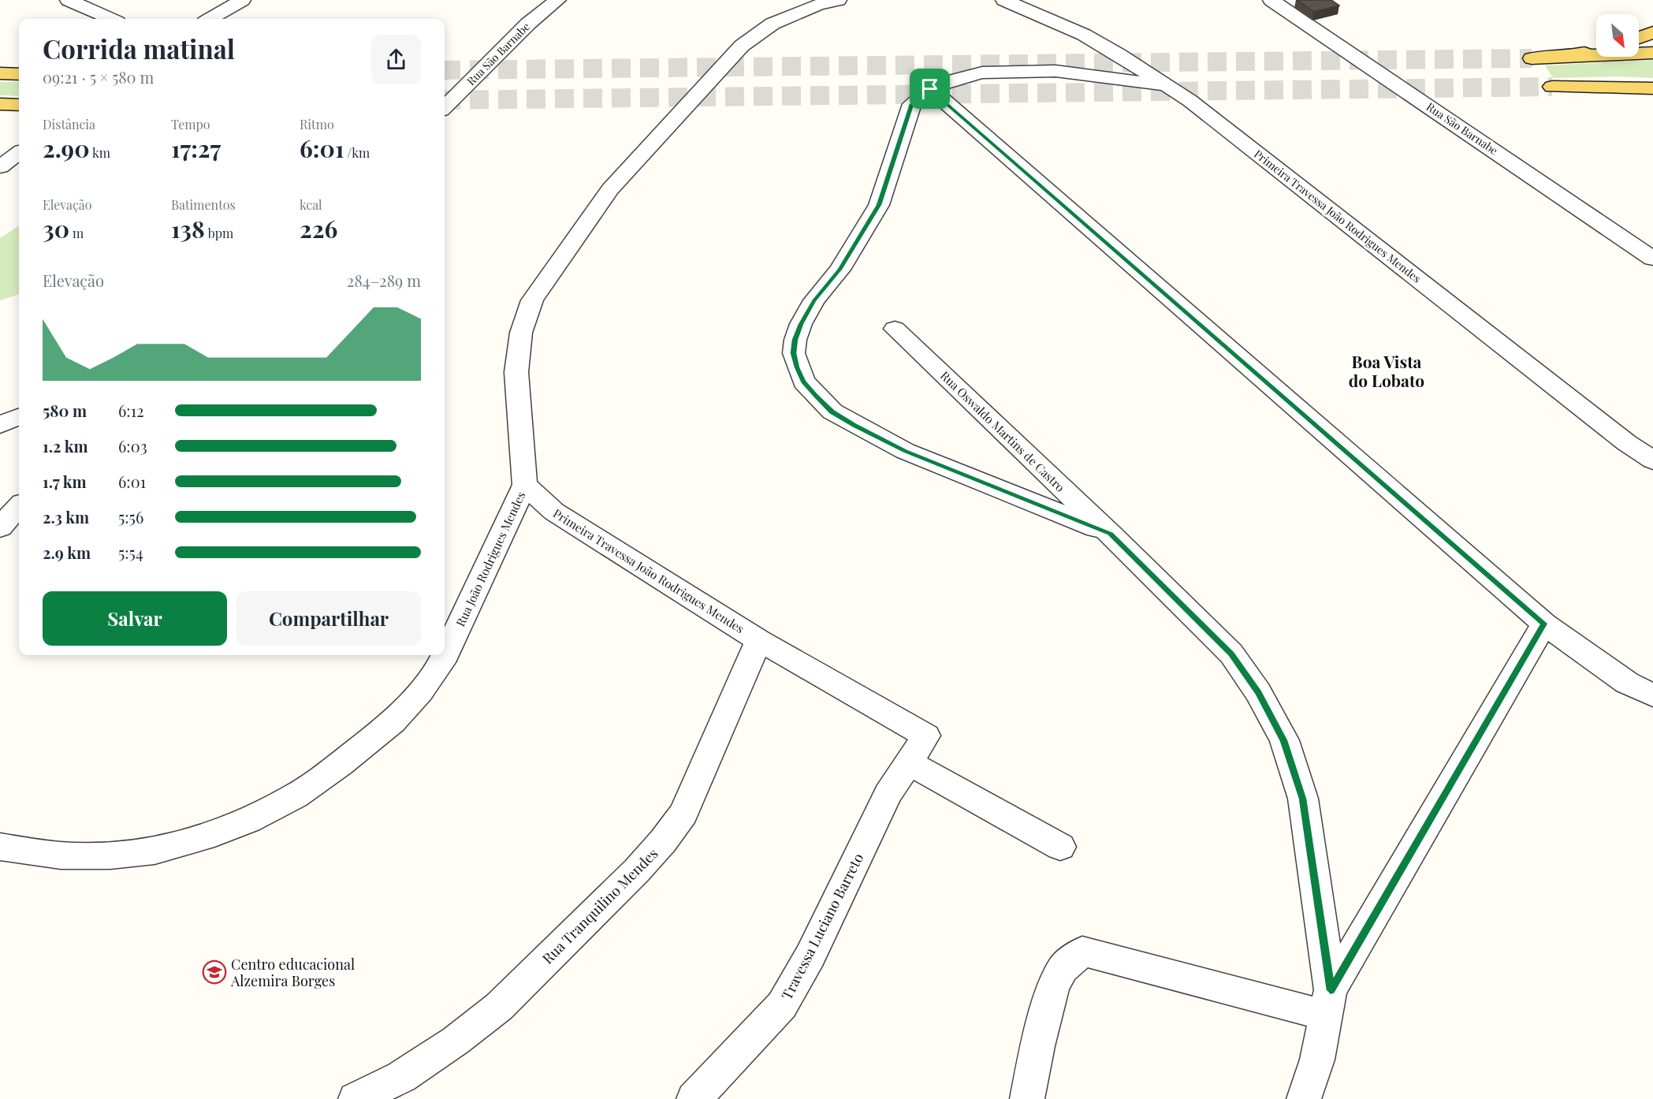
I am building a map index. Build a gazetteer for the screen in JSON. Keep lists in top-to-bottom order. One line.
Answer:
{"streets":{"street":["Rua São Barnabe","Primeira Travessa João Rodrigues Mendes","Rua Oswaldo Martins de Castro","Rua João Rodrigues Mendes","Rua Tranquilino Mendes","Travessa Luciano Barreto"]},"crossings":[["Primeira Travessa João Rodrigues Mendes","Rua Oswaldo Martins de Castro"],["Primeira Travessa João Rodrigues Mendes","Rua João Rodrigues Mendes"],["Primeira Travessa João Rodrigues Mendes","Rua Tranquilino Mendes"],["Primeira Travessa João Rodrigues Mendes","Travessa Luciano Barreto"]],"districts":["Boa Vista do Lobato"],"places":{"school or university":["Centro educacional Alzemira Borges"]},"north":"bottom right","page":{"heading":["Corrida matinal","09:21 · 5 × 580 m"],"stats":[["Distância","2.90 km"],["Tempo","17:27"],["Ritmo","6:01 /km"],["Elevação","30 m"],["Batimentos","138 bpm"],["kcal","226"]],"chart":["Elevação","284–289 m"],"list":[{"name":"580 m","note":"6:12"},{"name":"1.2 km","note":"6:03"},{"name":"1.7 km","note":"6:01"},{"name":"2.3 km","note":"5:56"},{"name":"2.9 km","note":"5:54"}],"buttons":["Salvar","Compartilhar"]}}
